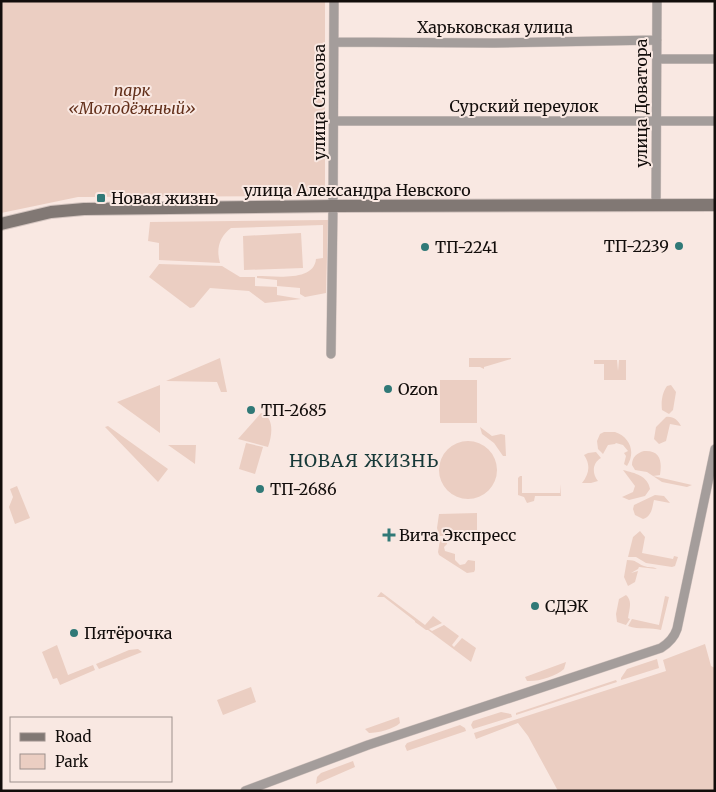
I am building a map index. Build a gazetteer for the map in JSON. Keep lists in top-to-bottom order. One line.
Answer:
{"streets":{"street":["Харьковская улица","улица Стасова","улица Доватора","Сурский переулок","улица Александра Невского"]},"crossings":[["Харьковская улица","улица Стасова"],["Харьковская улица","улица Доватора"],["улица Стасова","Сурский переулок"],["улица Стасова","улица Александра Невского"],["улица Доватора","Сурский переулок"],["улица Доватора","улица Александра Невского"]],"districts":["НОВАЯ ЖИЗНЬ"],"parks":["парк «Молодёжный»"],"places":{"transit":["Новая жизнь"],"other":["ТП-2239","ТП-2241","Ozon","ТП-2685","ТП-2686","СДЭК","Пятёрочка"],"health":["Вита Экспресс"]},"legend":["Road","Park"]}
